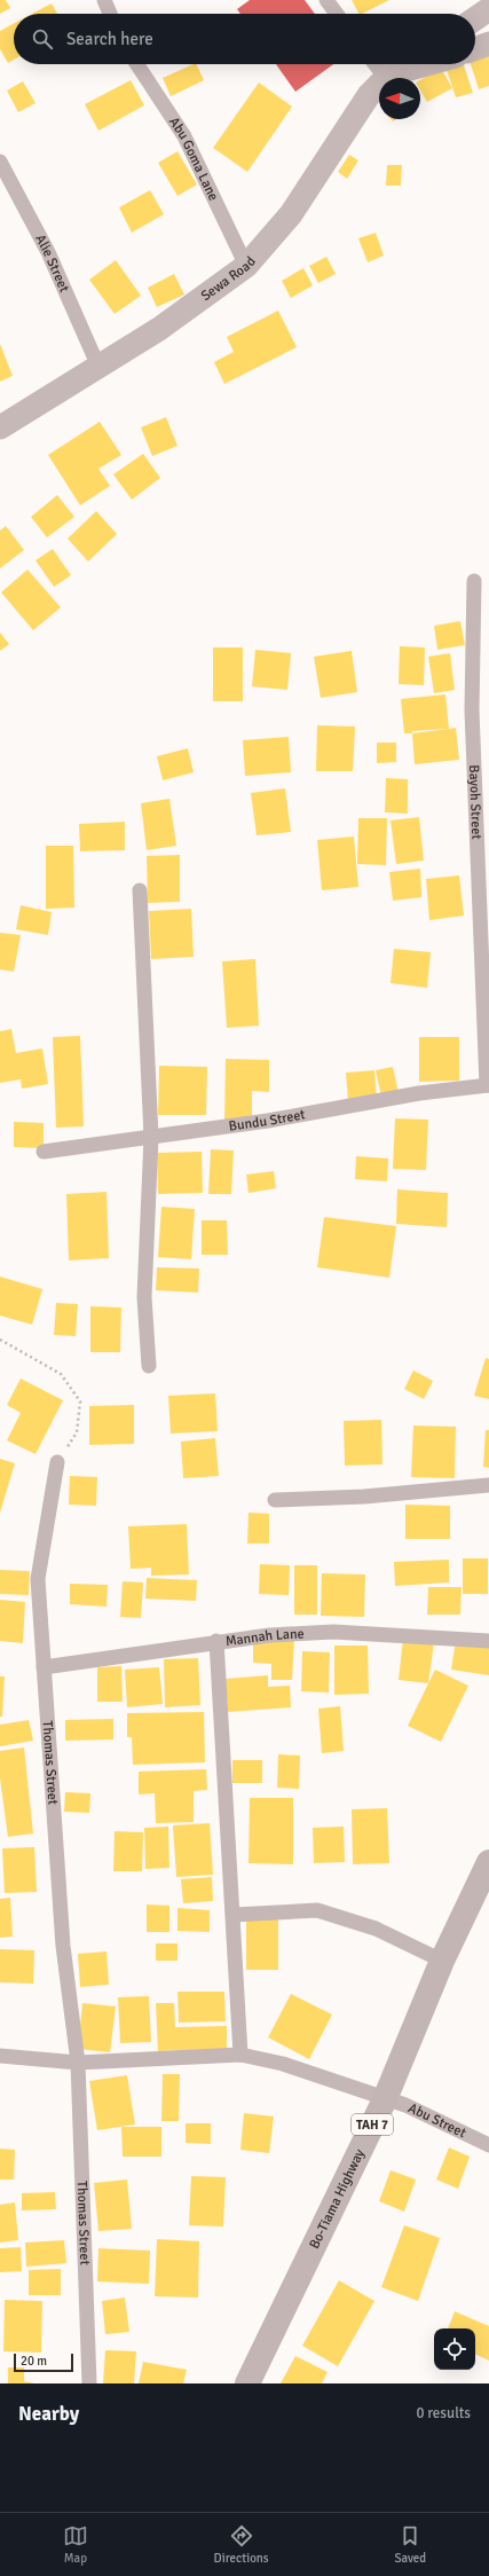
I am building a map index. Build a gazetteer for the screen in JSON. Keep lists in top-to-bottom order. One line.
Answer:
{"streets":{"highway":["TAH 7","Bo-Tiama Highway"],"main road":["Sewa Road"],"street":["Abu Goma Lane","Alie Street","Bayoh Street","Bundu Street","Mannah Lane","Thomas Street","Abu Street"]},"crossings":[["Abu Goma Lane","Sewa Road"],["Alie Street","Sewa Road"],["Bayoh Street","Bundu Street"],["Mannah Lane","Thomas Street"],["Abu Street","Bo-Tiama Highway"]],"scale_bar":"20 m","north":"left","page":{"search":"Search here","scale":"20 m","heading":["Nearby","0 results"],"nav":["Map","Directions","Saved"]}}
